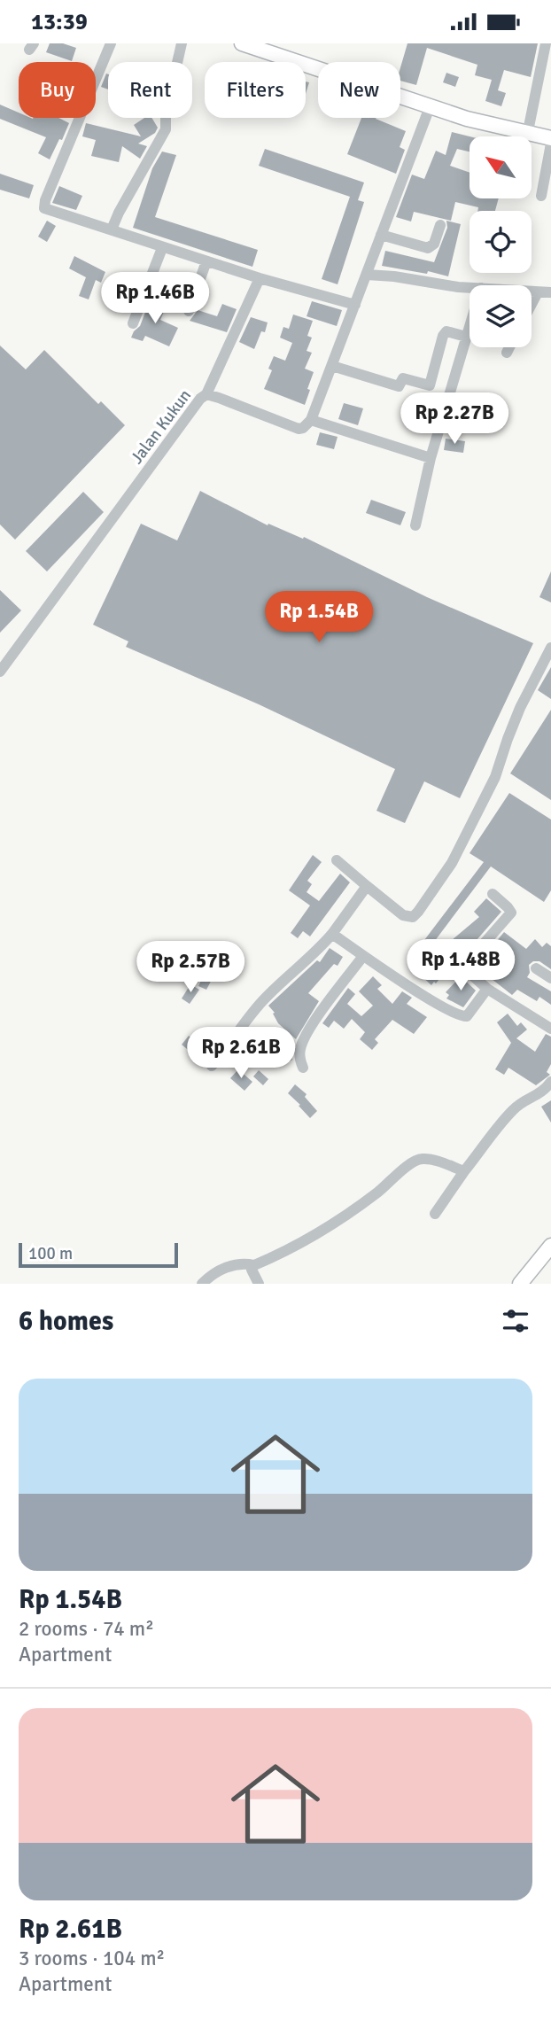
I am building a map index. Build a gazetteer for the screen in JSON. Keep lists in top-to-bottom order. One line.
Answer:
{"streets":{"street":["Jalan Kukun"]},"scale_bar":"100 m","north":"top left","page":{"status":"13:39","chip":["Buy","Rent","Filters","New"],"price":["Rp 1.46B","Rp 2.27B","Rp 1.54B","Rp 1.48B","Rp 2.57B","Rp 2.61B"],"scale":"100 m","heading":"6 homes","list":[{"name":"Rp 1.54B","note":"2 rooms · 74 m² · Apartment"},{"name":"Rp 2.61B","note":"3 rooms · 104 m² · Apartment"}]}}
